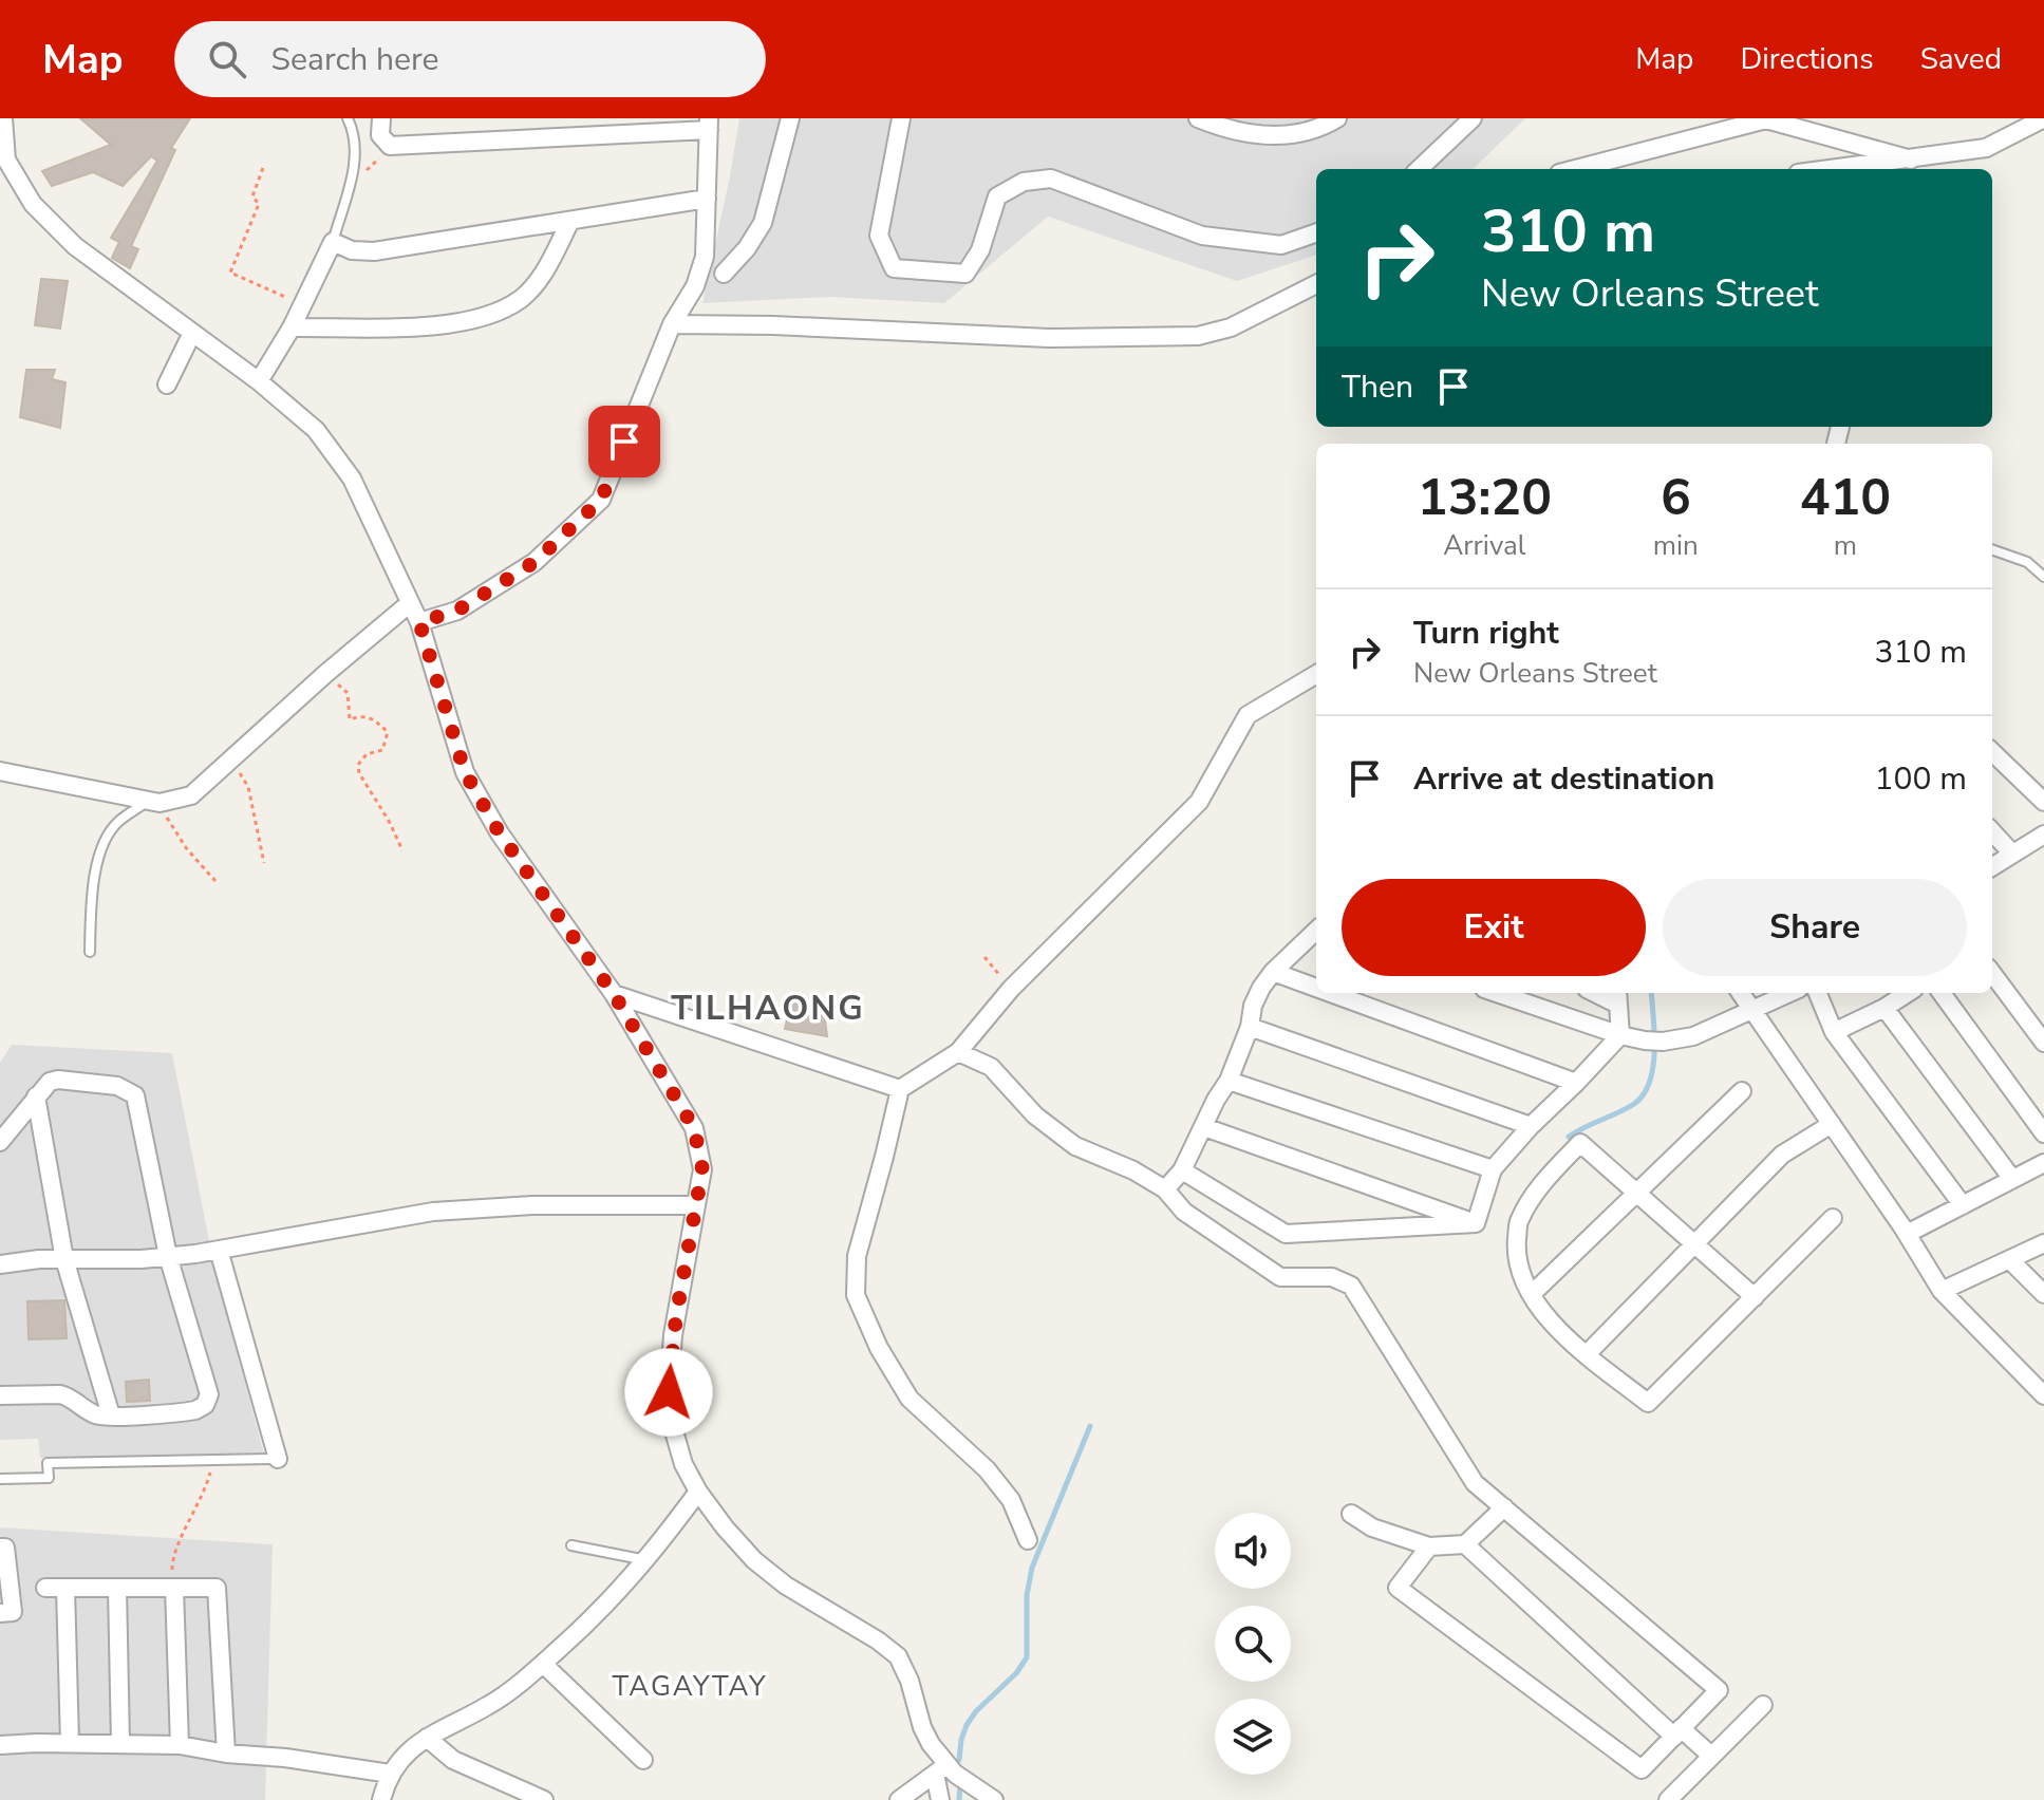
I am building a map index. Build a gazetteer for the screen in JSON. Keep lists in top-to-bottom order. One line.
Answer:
{"districts":["TILHAONG","TAGAYTAY"],"page":{"header":"Map","search":"Search here","nav":["Map","Directions","Saved"],"turn":["310 m","New Orleans Street"],"then":"Then","eta":["13:20","Arrival","6","min","410","m"],"list":[{"name":"Turn right","note":"New Orleans Street","value":"310 m"},{"name":"Arrive at destination","value":"100 m"}],"buttons":["Exit","Share"]}}
